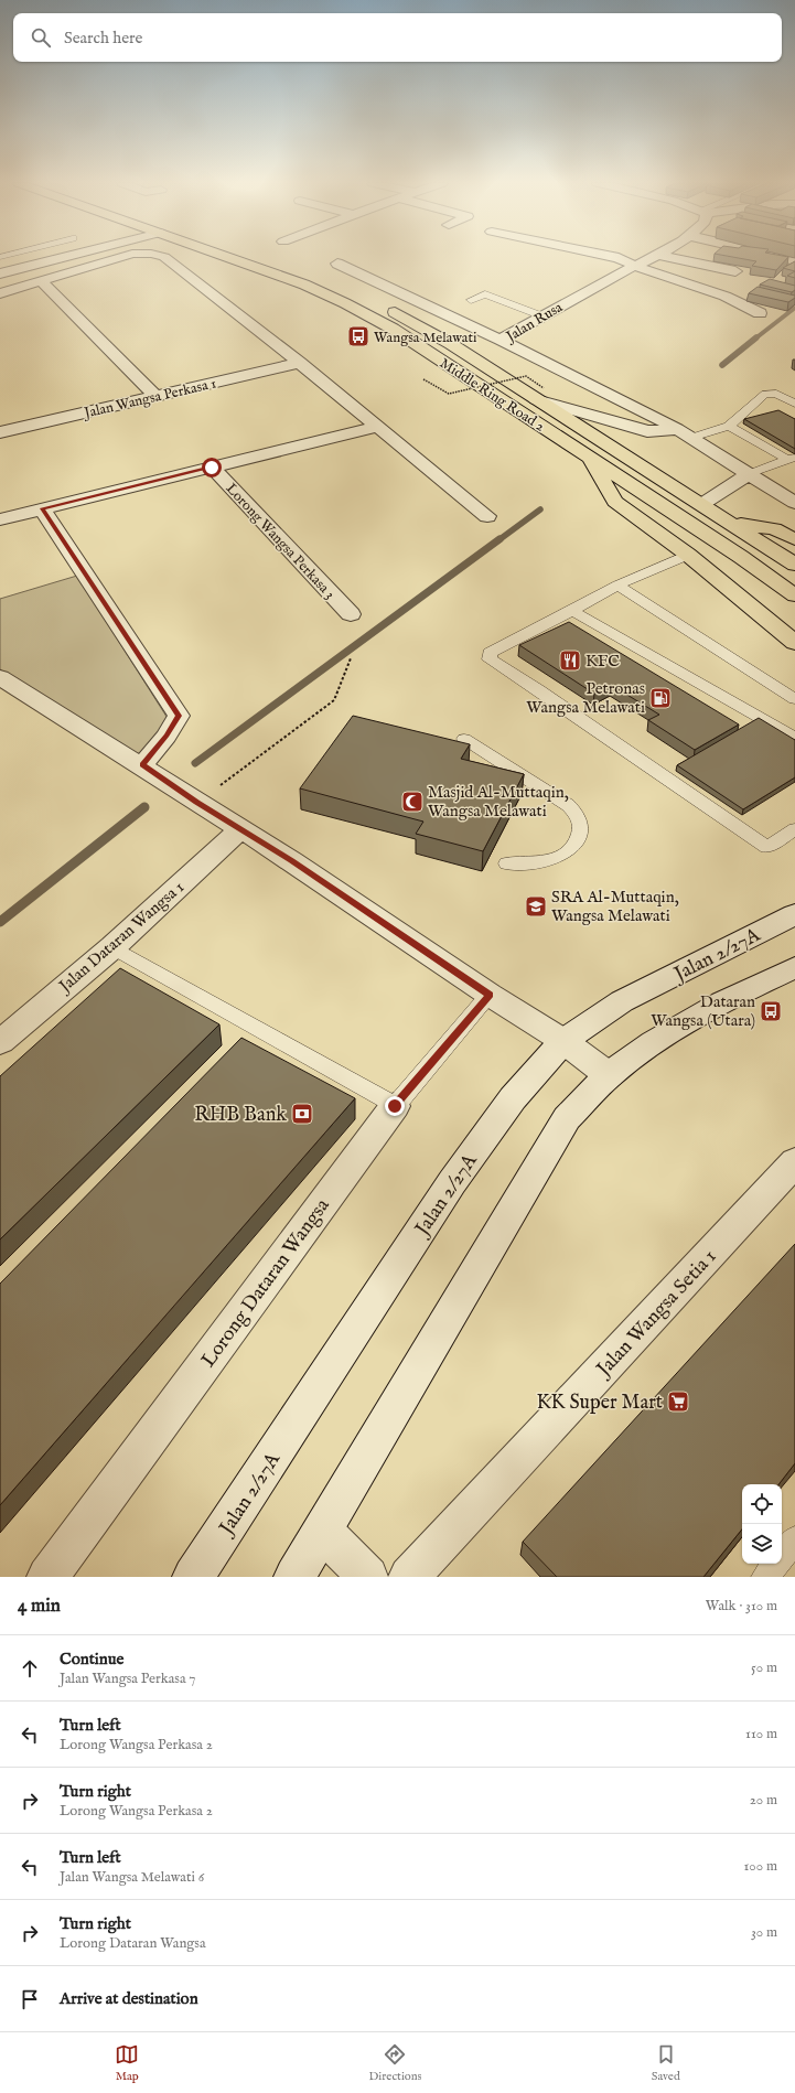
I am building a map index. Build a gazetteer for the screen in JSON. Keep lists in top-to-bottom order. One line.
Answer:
{"streets":{"highway":["Middle Ring Road 2"],"street":["Jalan Rusa","Jalan Wangsa Perkasa 1","Lorong Wangsa Perkasa 3","Jalan Dataran Wangsa 1","Jalan 2/27A","Lorong Dataran Wangsa","Jalan Wangsa Setia 1"]},"places":{"bus stop":["Wangsa Melawati","Dataran Wangsa (Utara)"],"restaurant":["KFC"],"fuel station":["Petronas Wangsa Melawati"],"mosque":["Masjid Al-Muttaqin, Wangsa Melawati"],"school or university":["SRA Al-Muttaqin, Wangsa Melawati"],"bank":["RHB Bank"],"supermarket":["KK Super Mart"]},"page":{"search":"Search here","heading":["4 min","Walk · 310 m"],"list":[["Continue","Jalan Wangsa Perkasa 7","50 m"],["Turn left","Lorong Wangsa Perkasa 2","110 m"],["Turn right","Lorong Wangsa Perkasa 2","20 m"],["Turn left","Jalan Wangsa Melawati 6","100 m"],["Turn right","Lorong Dataran Wangsa","30 m"],"Arrive at destination"],"nav":["Map","Directions","Saved"]}}
